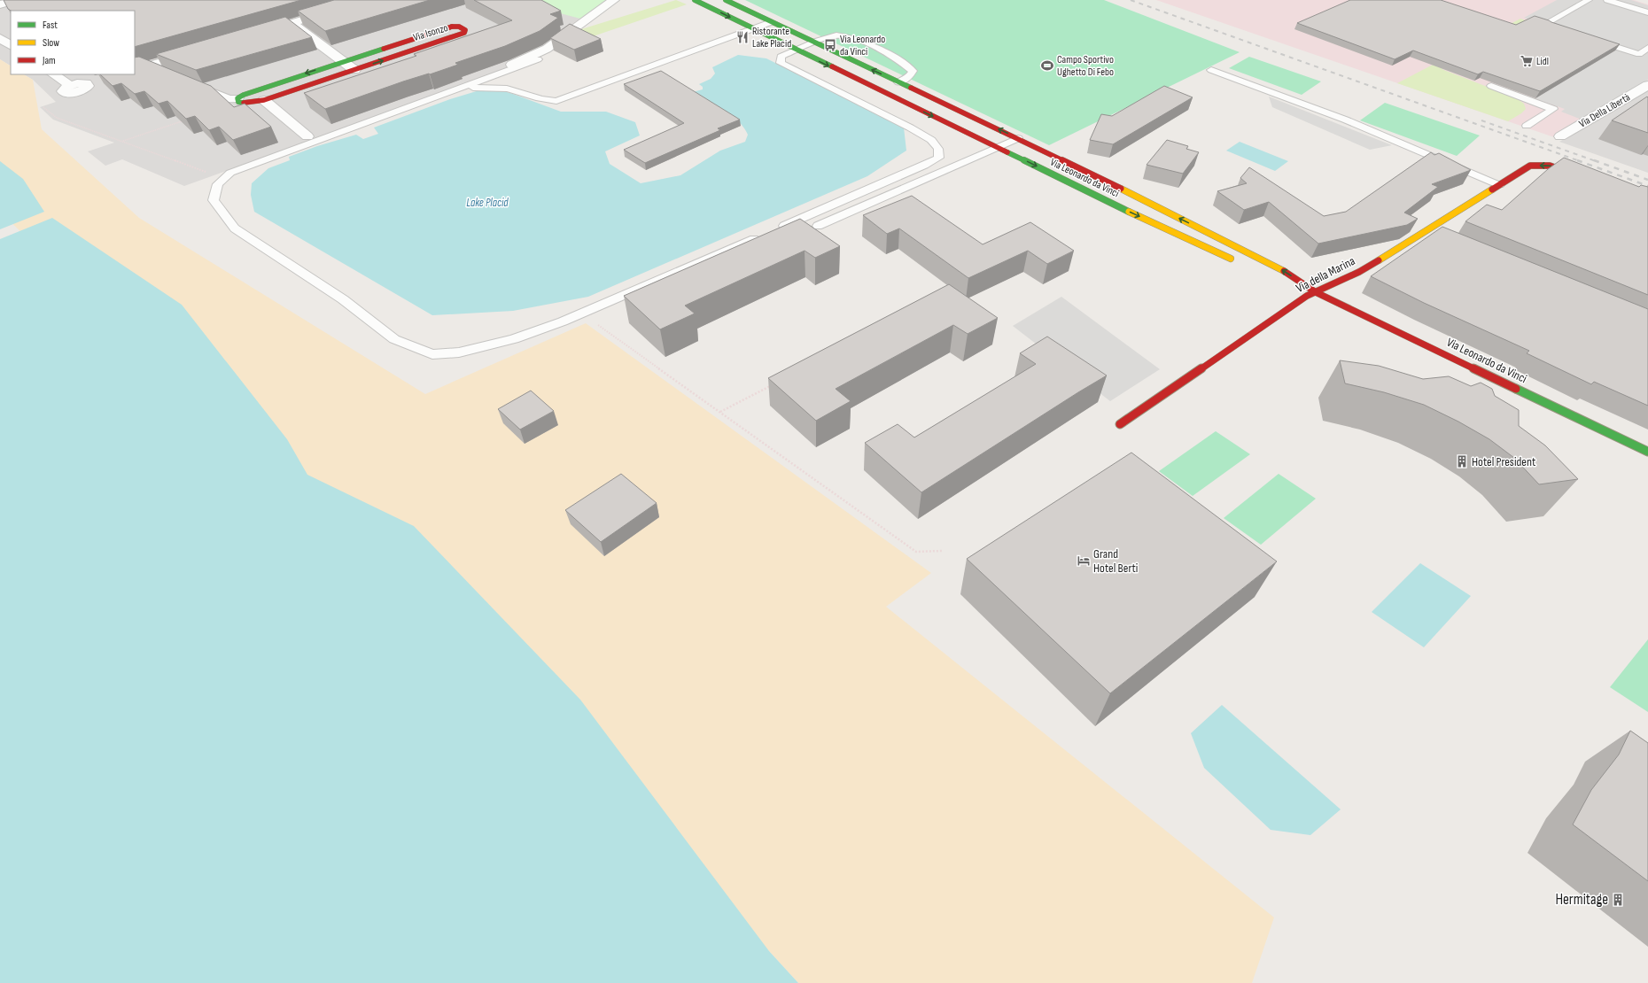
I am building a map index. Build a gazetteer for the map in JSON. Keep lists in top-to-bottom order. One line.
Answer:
{"streets":{"street":["Via Isonzo","Via Della Libertà","Via Leonardo da Vinci","Via della Marina"]},"crossings":[["Via Leonardo da Vinci","Via della Marina"]],"water":["Lake Placid"],"places":{"restaurant":["Ristorante Lake Placid"],"bus stop":["Via Leonardo da Vinci"],"supermarket":["Lidl"],"sports":["Campo Sportivo Ughetto Di Febo"],"building":["Hotel President","Hermitage"],"hotel":["Grand Hotel Berti"]},"legend":["Fast","Slow","Jam"]}
